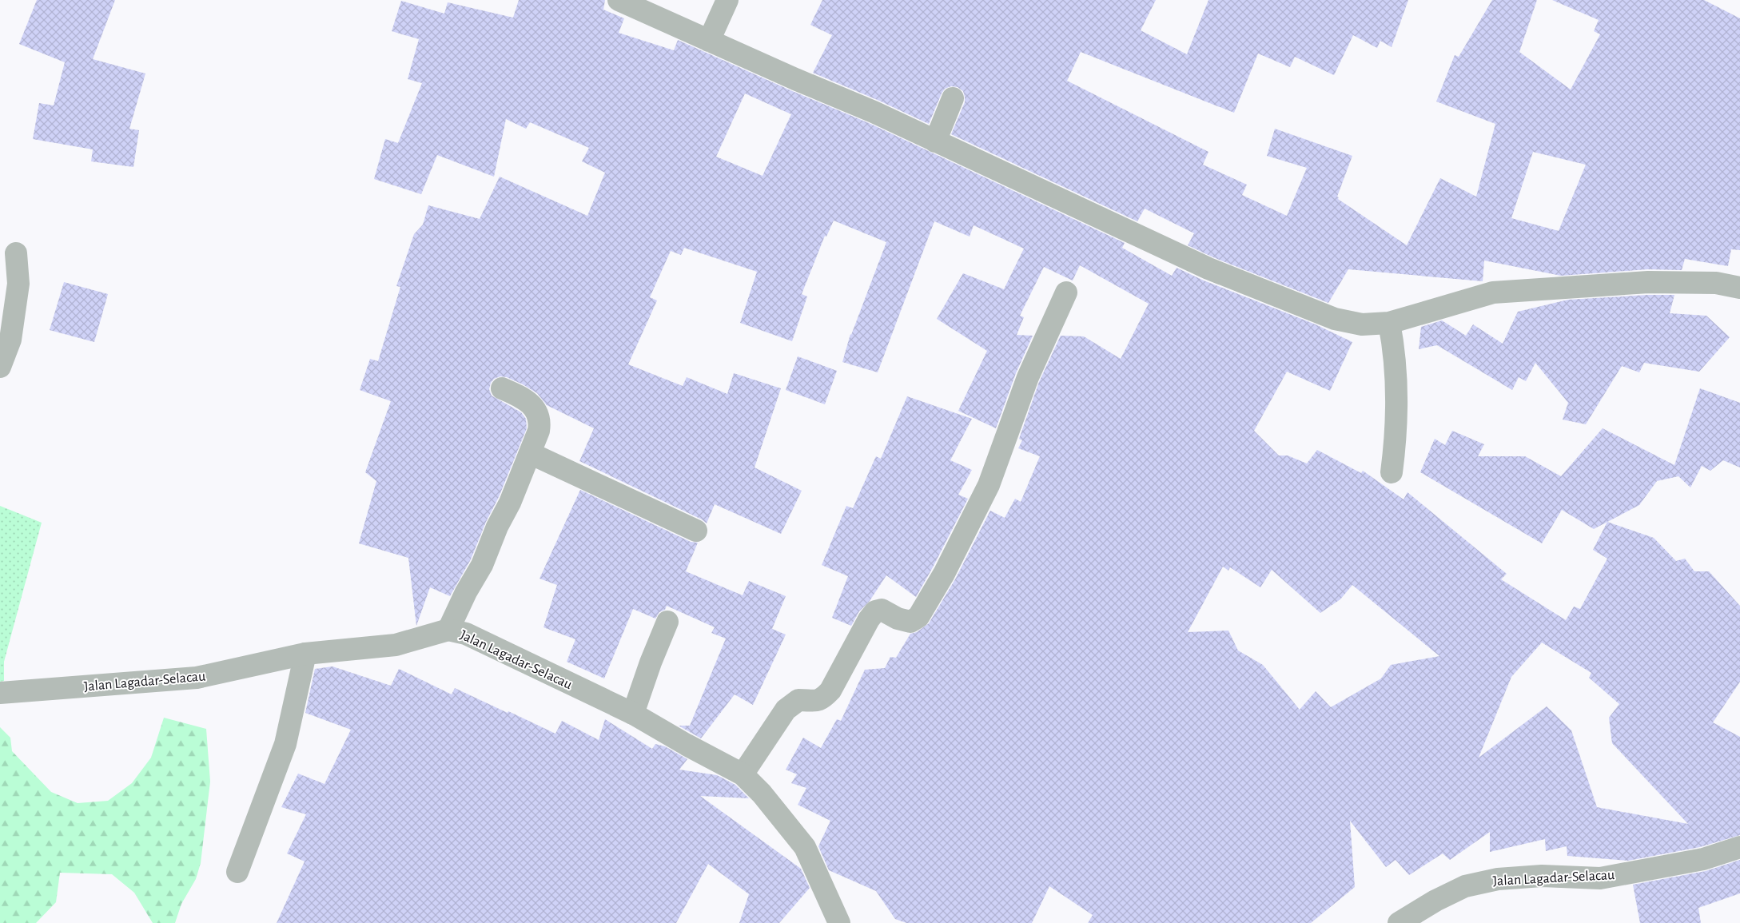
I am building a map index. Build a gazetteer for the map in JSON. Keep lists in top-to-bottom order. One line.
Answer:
{"streets":{"street":["Jalan Lagadar-Selacau"]}}
